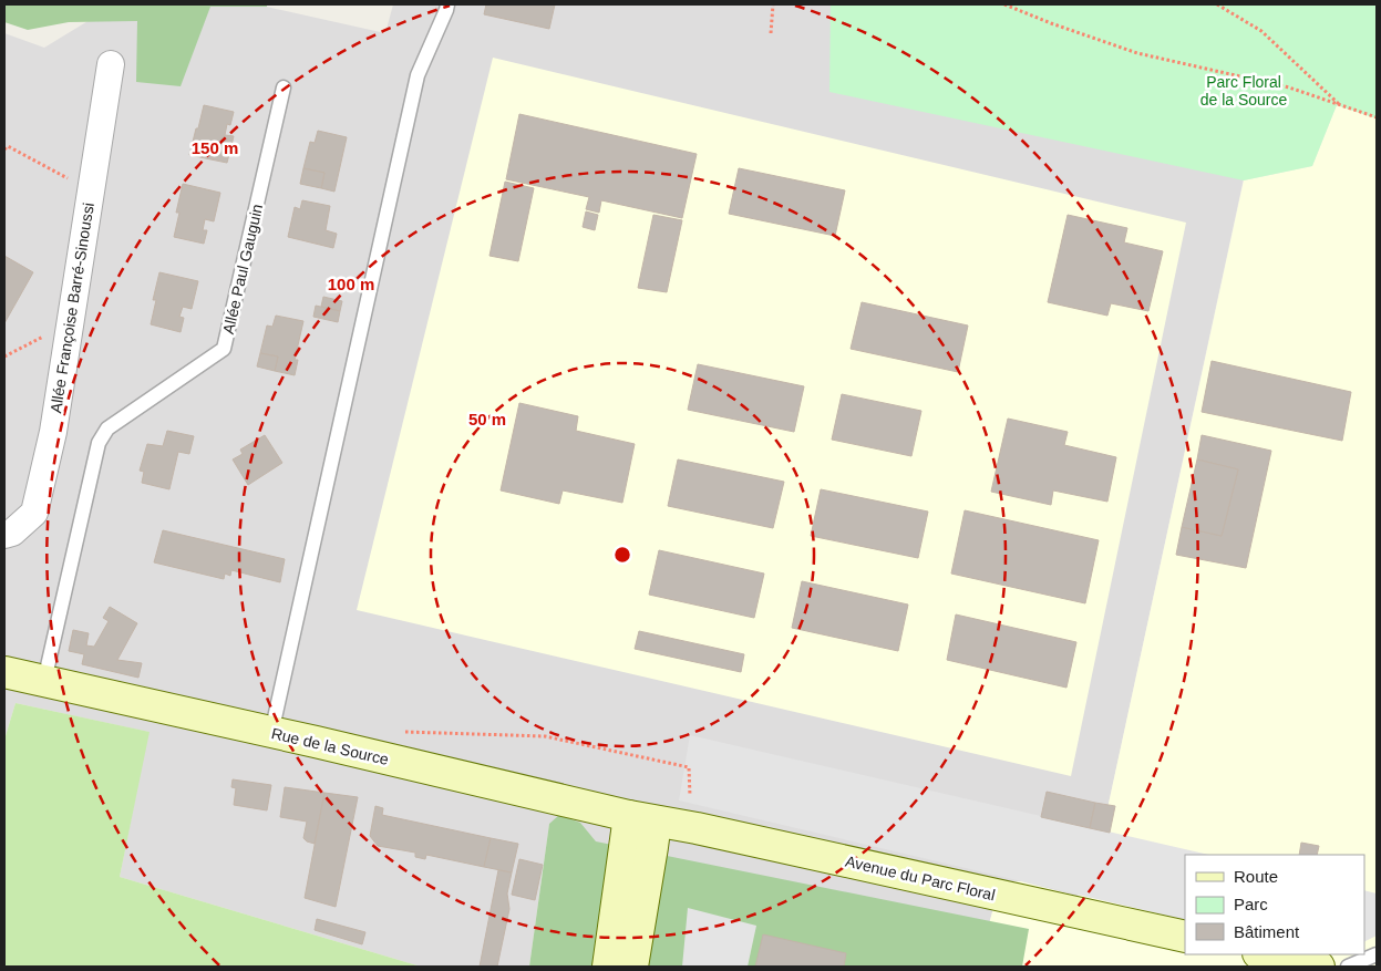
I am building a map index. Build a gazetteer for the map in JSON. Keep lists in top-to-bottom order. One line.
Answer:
{"streets":{"main road":["Rue de la Source","Avenue du Parc Floral"],"street":["Allée Françoise Barré-Sinoussi"],"lane":["Allée Paul Gauguin"]},"crossings":[["Allée Paul Gauguin","Rue de la Source"],["Rue de la Source","Avenue du Parc Floral"]],"parks":["Parc Floral de la Source"],"legend":["Route","Parc","Bâtiment"],"rings":["150 m","100 m","50 m"]}
